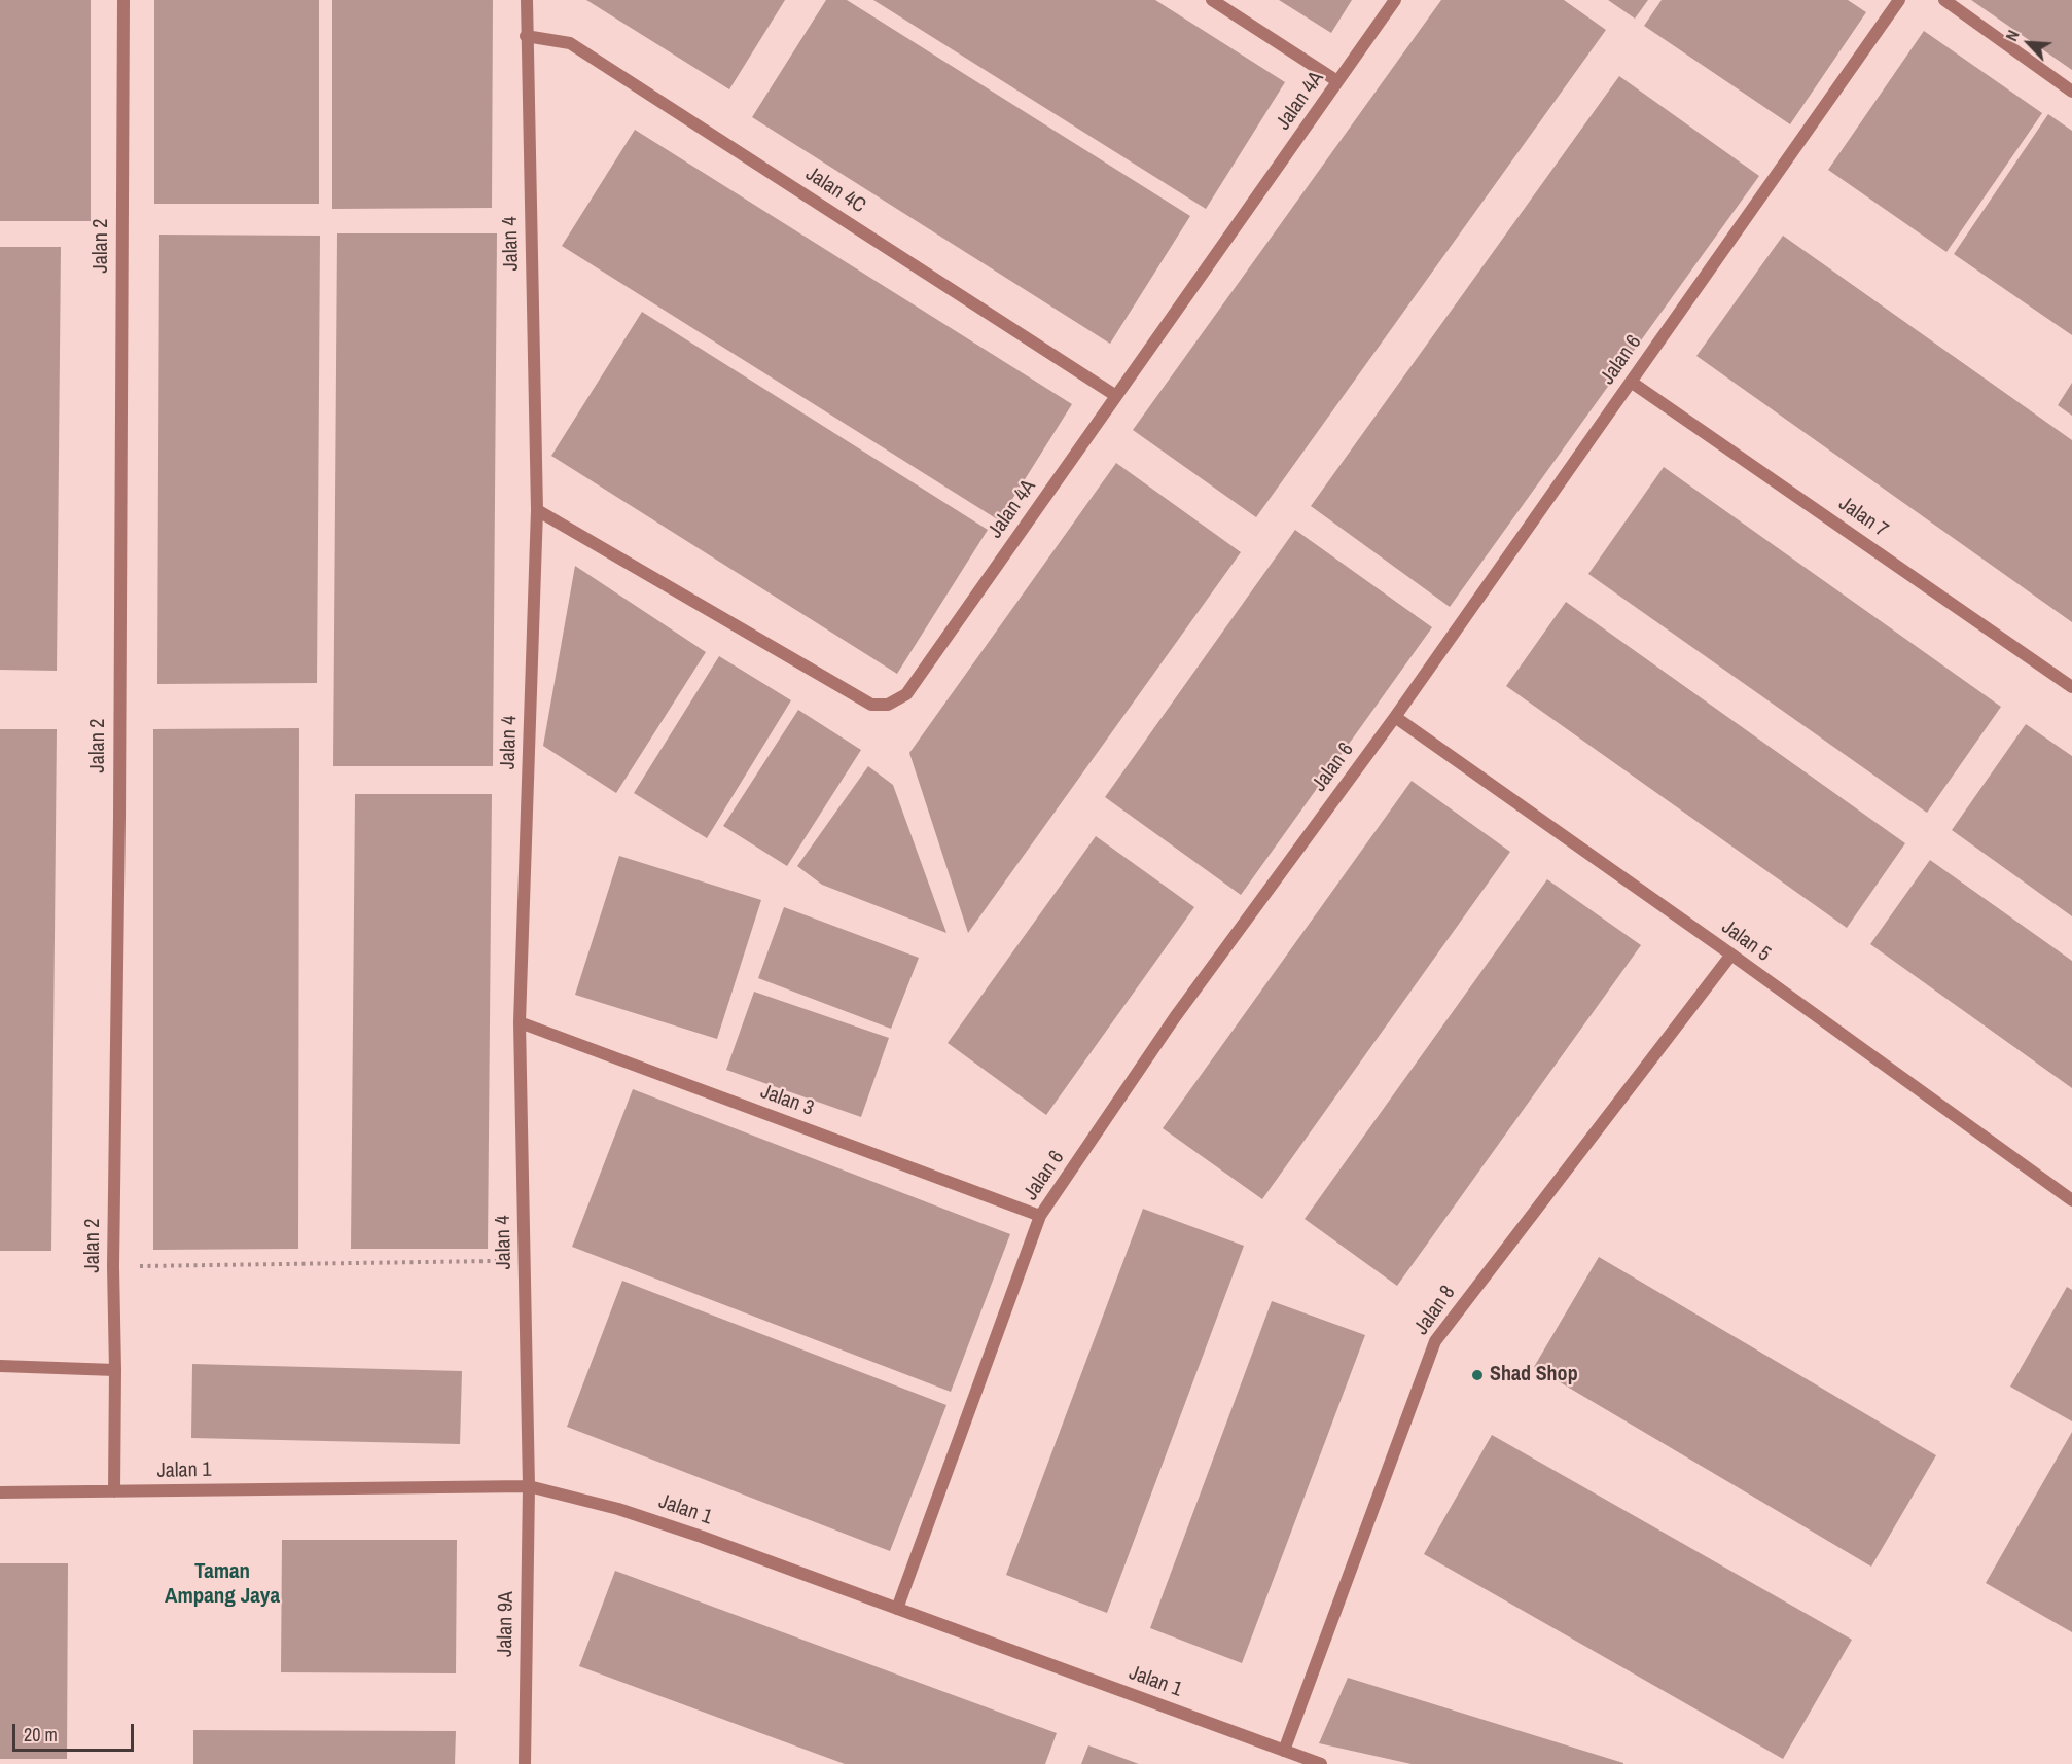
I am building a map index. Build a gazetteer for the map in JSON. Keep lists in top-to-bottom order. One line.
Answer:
{"streets":{"street":["Jalan 4A","Jalan 4C","Jalan 4","Jalan 2","Jalan 6","Jalan 7","Jalan 5","Jalan 3","Jalan 8","Jalan 1","Jalan 9A"]},"crossings":[["Jalan 4A","Jalan 4C"],["Jalan 4A","Jalan 4"],["Jalan 4C","Jalan 4"],["Jalan 4","Jalan 3"],["Jalan 4","Jalan 1"],["Jalan 4","Jalan 9A"],["Jalan 2","Jalan 1"],["Jalan 6","Jalan 7"],["Jalan 6","Jalan 5"],["Jalan 6","Jalan 3"],["Jalan 6","Jalan 1"],["Jalan 5","Jalan 8"],["Jalan 8","Jalan 1"],["Jalan 1","Jalan 9A"]],"districts":["Taman Ampang Jaya"],"places":["Shad Shop"],"scale_bar":"20 m","north":"top left"}
